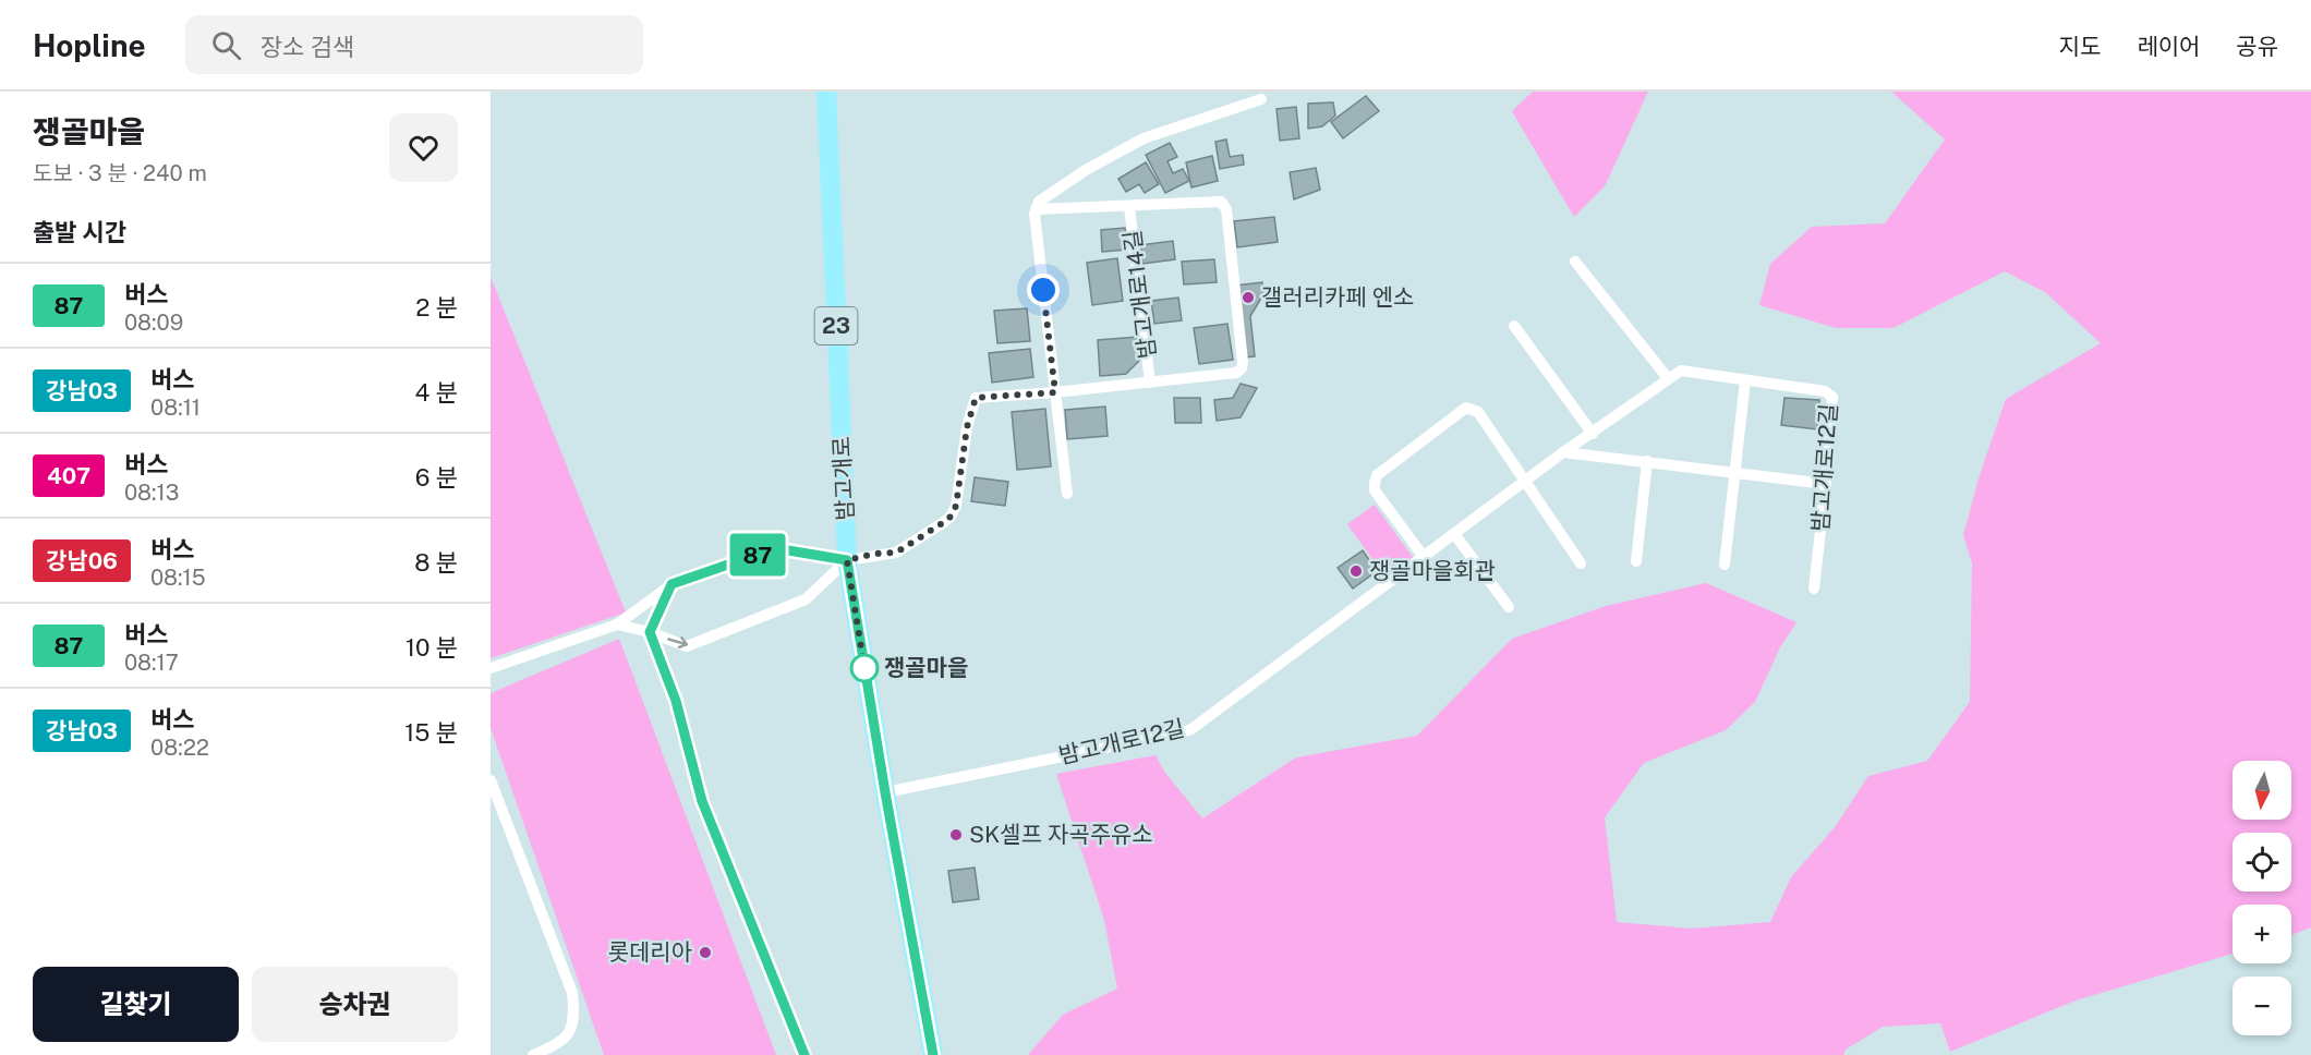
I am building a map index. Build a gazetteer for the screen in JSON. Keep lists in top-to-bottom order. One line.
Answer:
{"streets":{"main road":["23","밤고개로"],"street":["밤고개로14길","밤고개로12길"]},"crossings":[["밤고개로14길","밤고개로"],["밤고개로12길","밤고개로"]],"places":["갤러리카페 엔소","쟁골마을회관","쟁골마을","SK셀프 자곡주유소","롯데리아"],"lines":["bus line 87"],"north":"bottom","page":{"header":"Hopline","search":"장소 검색","nav":["지도","레이어","공유"],"heading":[["쟁골마을","도보 · 3 분 · 240 m"],"출발 시간"],"on_map":"87","list":[{"mark":"87","name":"버스","note":"08:09","value":"2 분"},{"mark":"강남03","name":"버스","note":"08:11","value":"4 분"},{"mark":"407","name":"버스","note":"08:13","value":"6 분"},{"mark":"강남06","name":"버스","note":"08:15","value":"8 분"},{"mark":"87","name":"버스","note":"08:17","value":"10 분"},{"mark":"강남03","name":"버스","note":"08:22","value":"15 분"}],"map_buttons":["+","−"],"buttons":["길찾기","승차권"]}}
